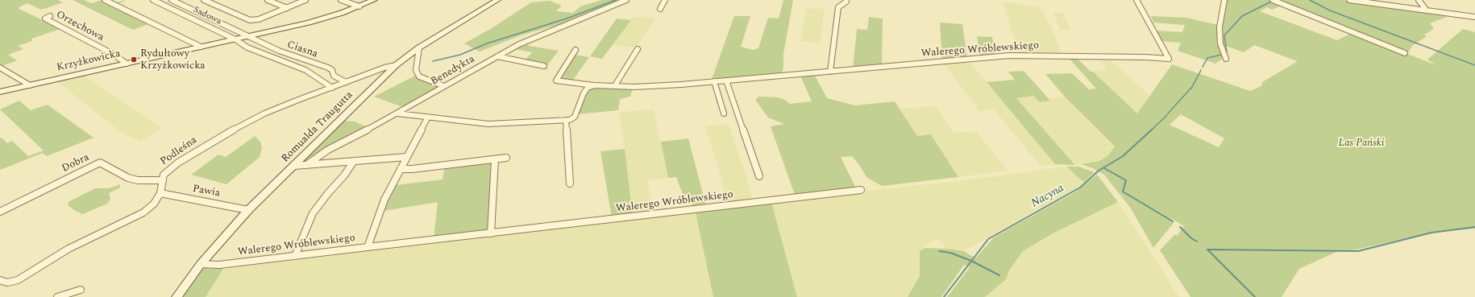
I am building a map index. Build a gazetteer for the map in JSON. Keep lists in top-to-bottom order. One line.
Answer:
{"streets":{"street":["Sadowa","Orzechowa","Ciasna","Walerego Wróblewskiego","Krzyżkowicka","Benedykta","Romualda Traugutta","Podleśna","Dobra","Pawia"]},"crossings":[["Sadowa","Krzyżkowicka"],["Sadowa","Podleśna"],["Orzechowa","Krzyżkowicka"],["Ciasna","Krzyżkowicka"],["Ciasna","Podleśna"],["Walerego Wróblewskiego","Romualda Traugutta"],["Benedykta","Romualda Traugutta"],["Romualda Traugutta","Podleśna"],["Romualda Traugutta","Pawia"],["Podleśna","Dobra"],["Podleśna","Pawia"]],"water":["Nacyna"],"parks":["Las Pański"],"places":["Rydułtowy Krzyżkowicka"]}
